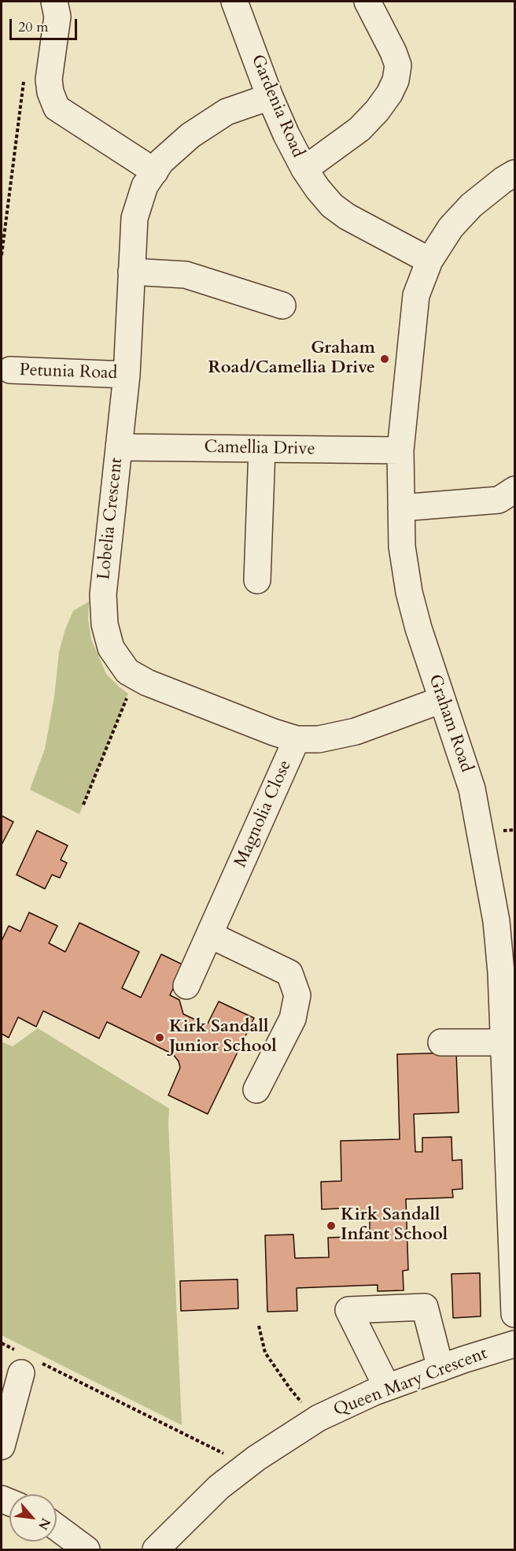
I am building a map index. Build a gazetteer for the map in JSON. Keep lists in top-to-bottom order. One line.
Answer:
{"streets":{"street":["Gardenia Road","Petunia Road","Camellia Drive","Lobelia Crescent","Graham Road","Magnolia Close","Queen Mary Crescent"]},"crossings":[["Gardenia Road","Lobelia Crescent"],["Gardenia Road","Graham Road"],["Petunia Road","Lobelia Crescent"],["Camellia Drive","Lobelia Crescent"],["Camellia Drive","Graham Road"],["Lobelia Crescent","Graham Road"],["Lobelia Crescent","Magnolia Close"]],"places":["Graham Road/Camellia Drive","Kirk Sandall Junior School","Kirk Sandall Infant School"],"scale_bar":"20 m","north":"bottom right"}
